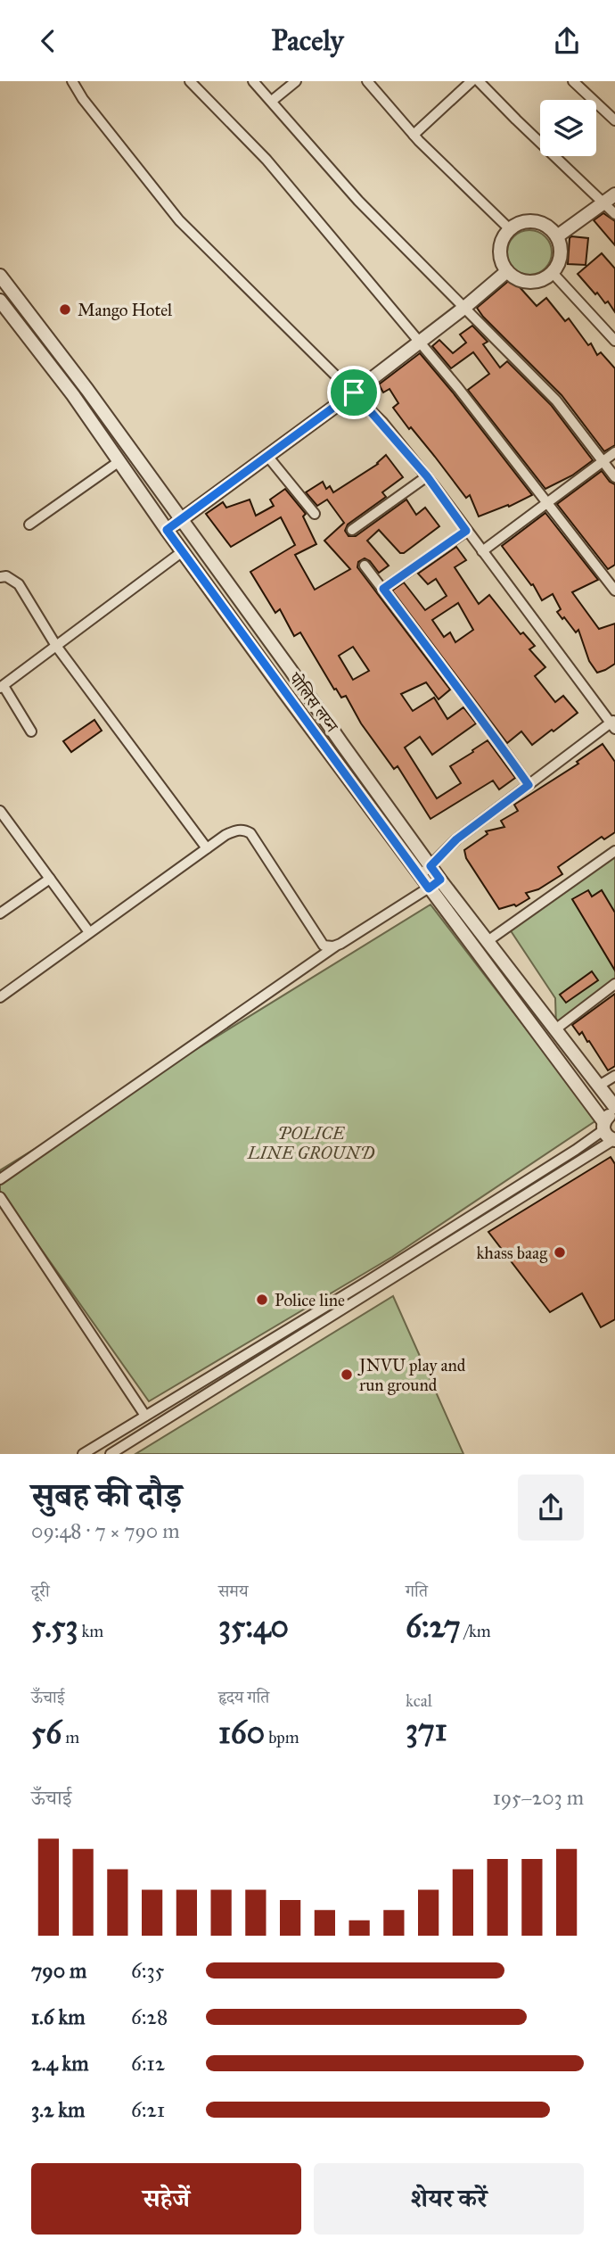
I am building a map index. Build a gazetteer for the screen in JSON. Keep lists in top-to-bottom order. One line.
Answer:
{"streets":{"street":["पोलिस लय्न"]},"parks":["POLICE LINE GROUND"],"places":["Mango Hotel","khass baag","Police line","JNVU play and run ground"],"page":{"header":"Pacely","heading":["सुबह की दौड़","09:48 · 7 × 790 m"],"stats":[["दूरी","5.53 km"],["समय","35:40"],["गति","6:27 /km"],["ऊँचाई","56 m"],["हृदय गति","160 bpm"],["kcal","371"]],"chart":["ऊँचाई","195–203 m"],"list":[{"name":"790 m","note":"6:35"},{"name":"1.6 km","note":"6:28"},{"name":"2.4 km","note":"6:12"},{"name":"3.2 km","note":"6:21"}],"buttons":["सहेजें","शेयर करें"]}}
